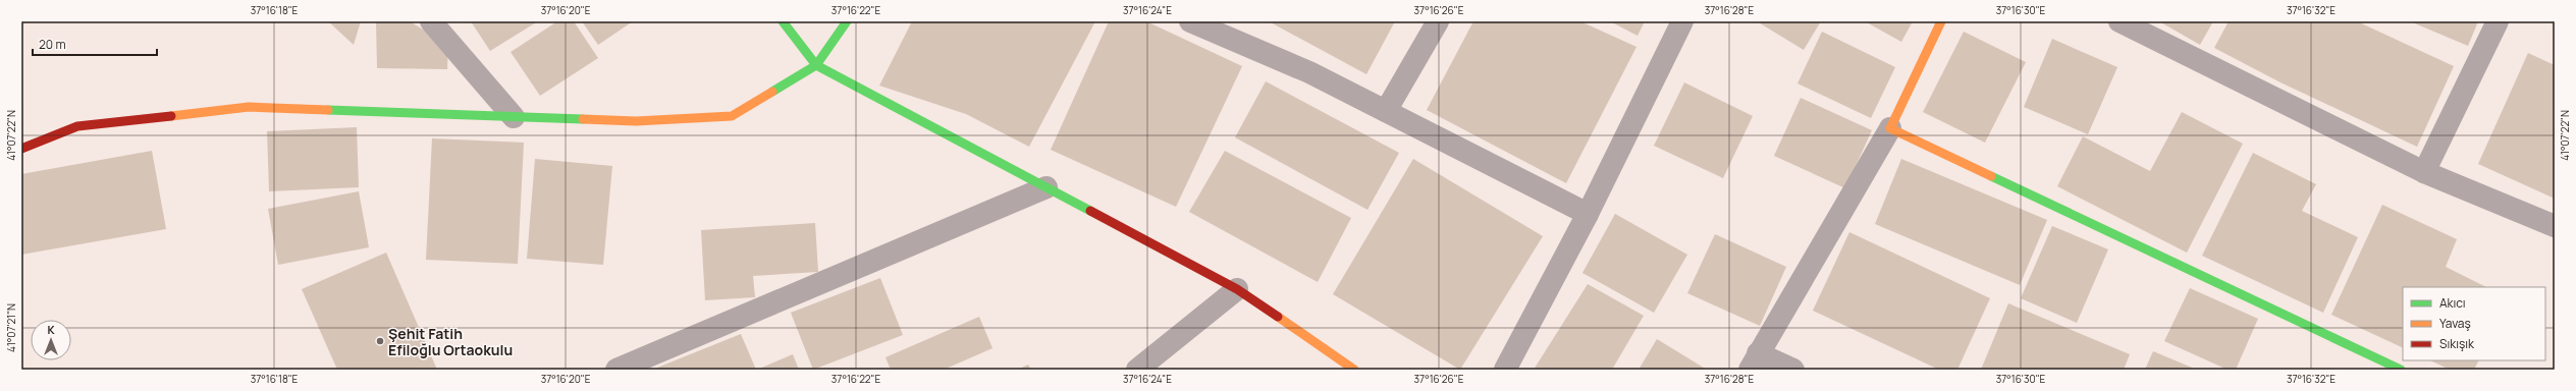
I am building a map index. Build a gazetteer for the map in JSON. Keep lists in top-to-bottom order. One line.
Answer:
{"places":["Şehit Fatih Efiloğlu Ortaokulu"],"legend":["Akıcı","Yavaş","Sıkışık"],"scale_bar":"20 m","north":"top","coordinates":["37°16'18\"E","37°16'20\"E","37°16'22\"E","37°16'24\"E","37°16'26\"E","37°16'28\"E","37°16'30\"E","37°16'32\"E","41°07'22\"N","41°07'21\"N"]}
